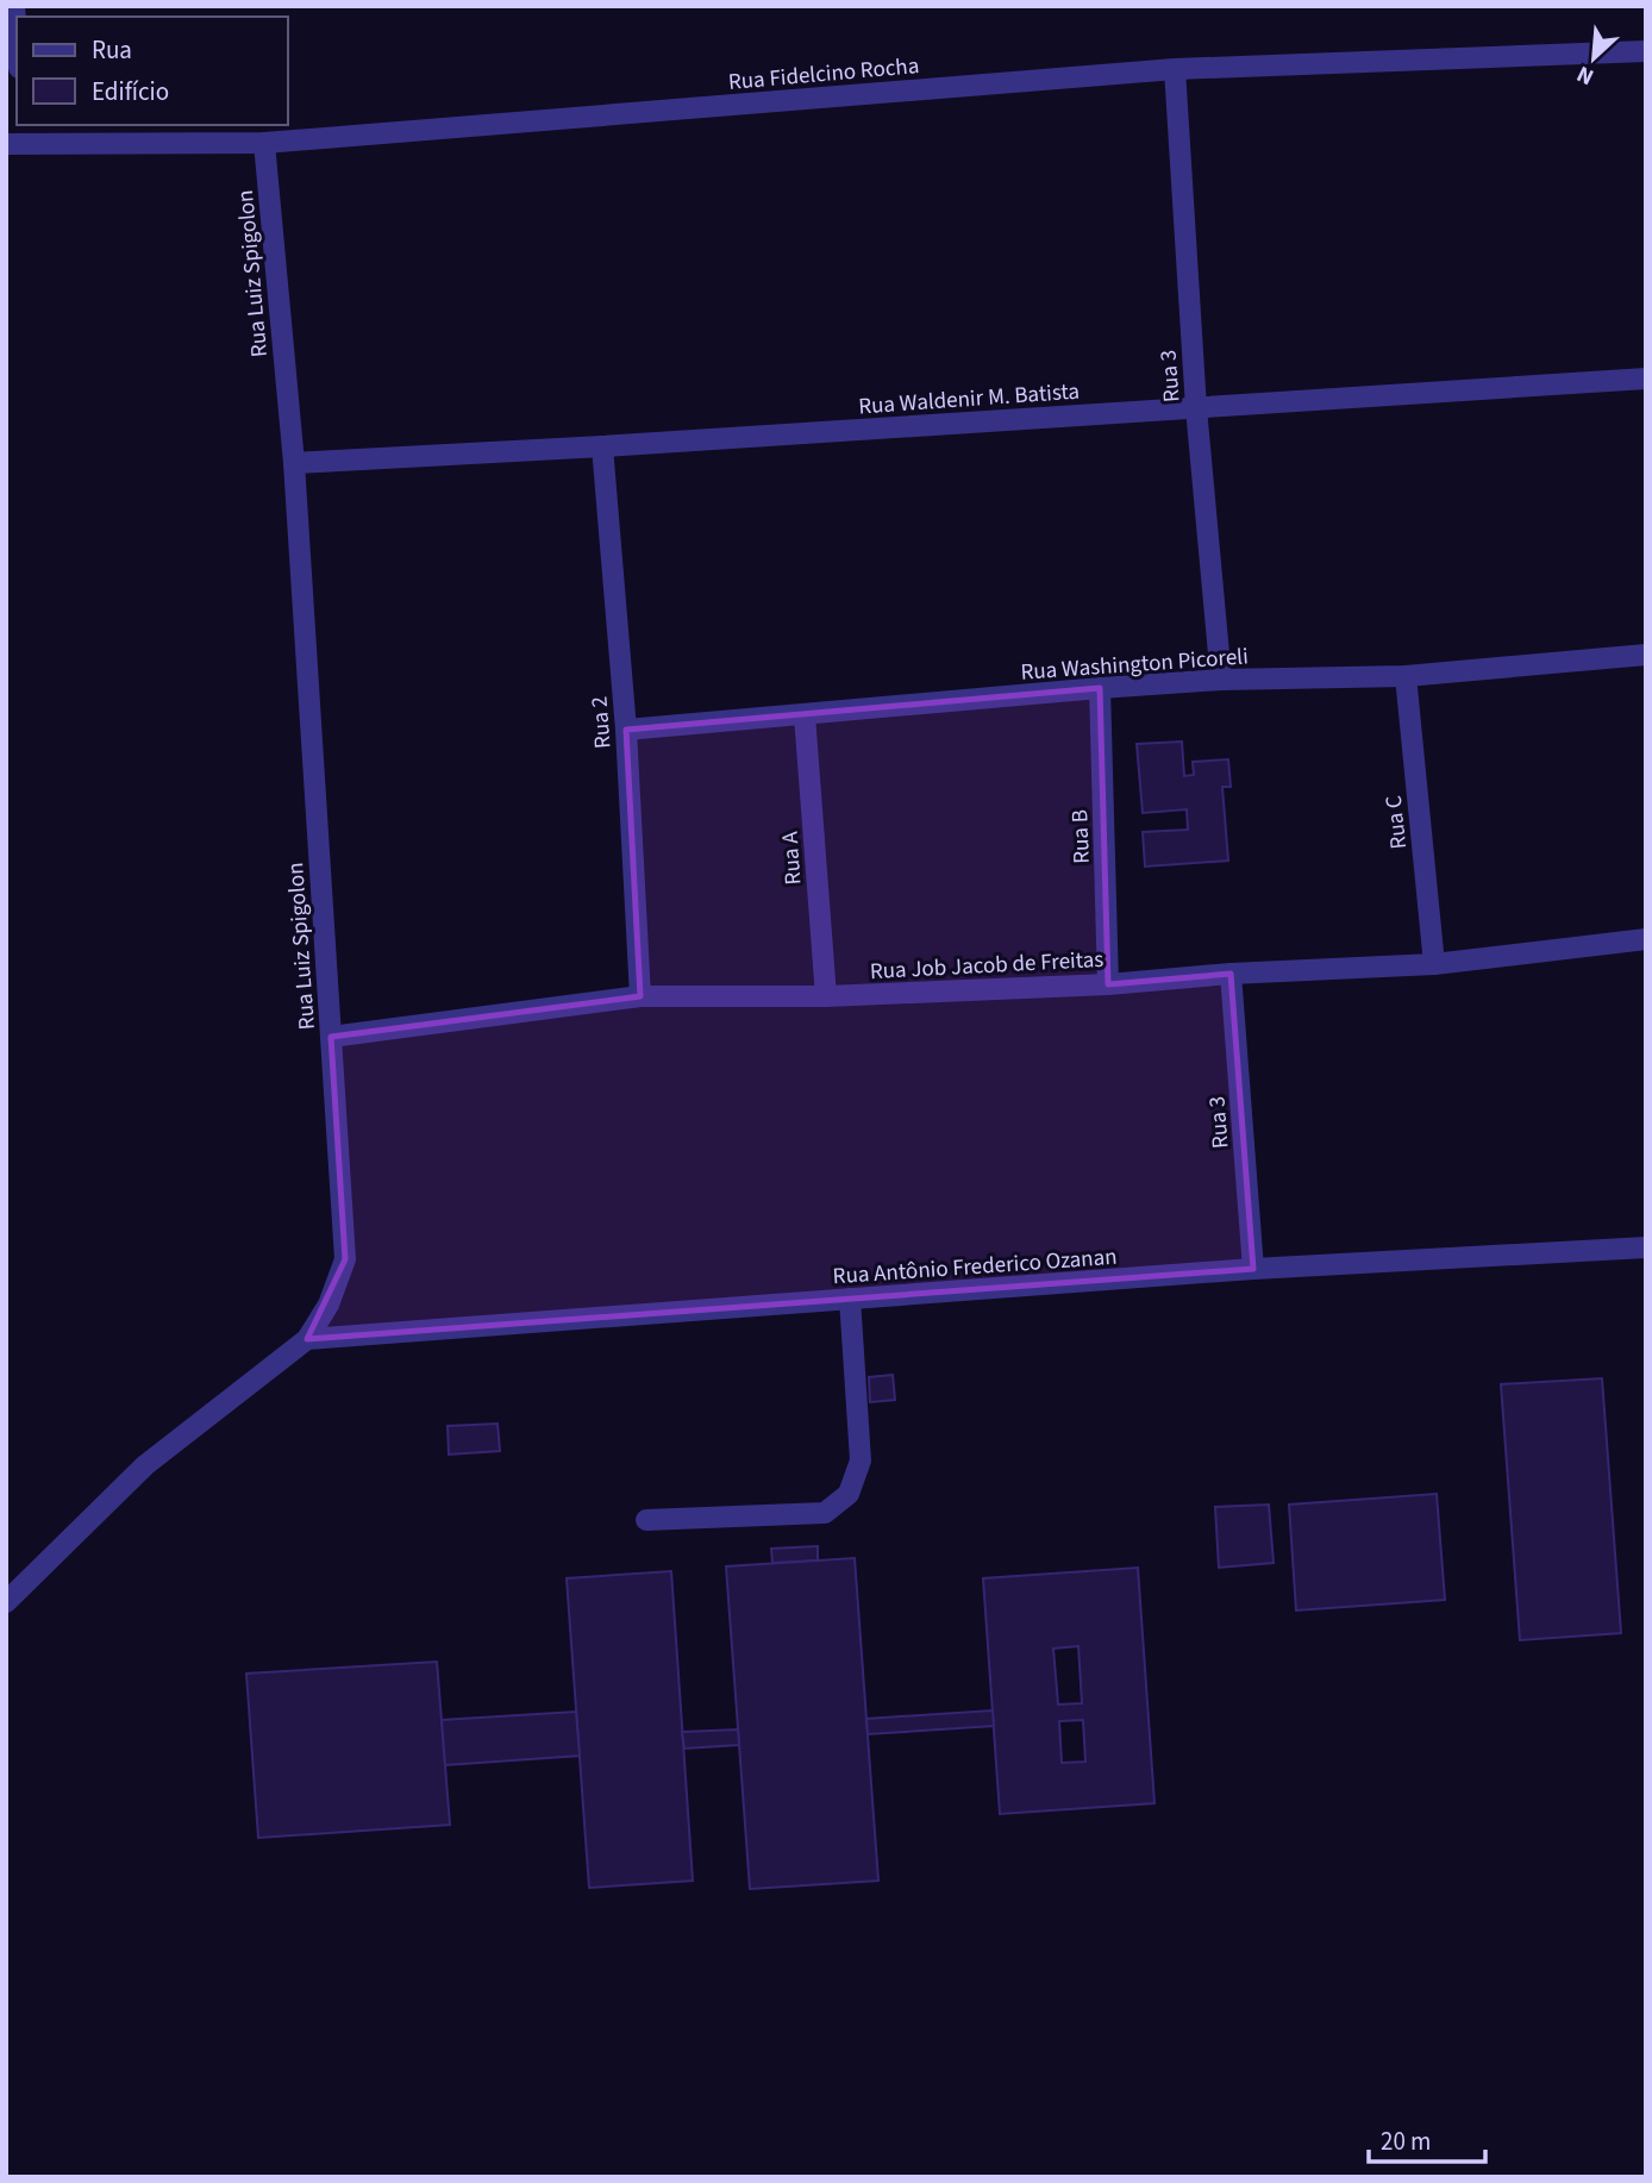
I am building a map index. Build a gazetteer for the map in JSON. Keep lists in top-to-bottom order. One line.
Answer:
{"streets":{"street":["Rua Fidelcino Rocha","Rua Luiz Spigolon","Rua 3","Rua Waldenir M. Batista","Rua Washington Picoreli","Rua 2","Rua C","Rua B","Rua A","Rua Job Jacob de Freitas","Rua Antônio Frederico Ozanan"]},"crossings":[["Rua Fidelcino Rocha","Rua Luiz Spigolon"],["Rua Fidelcino Rocha","Rua 3"],["Rua Luiz Spigolon","Rua Waldenir M. Batista"],["Rua Luiz Spigolon","Rua Job Jacob de Freitas"],["Rua Luiz Spigolon","Rua Antônio Frederico Ozanan"],["Rua 3","Rua Waldenir M. Batista"],["Rua 3","Rua Washington Picoreli"],["Rua 3","Rua Job Jacob de Freitas"],["Rua 3","Rua Antônio Frederico Ozanan"],["Rua Waldenir M. Batista","Rua 2"],["Rua Washington Picoreli","Rua 2"],["Rua Washington Picoreli","Rua C"],["Rua Washington Picoreli","Rua B"],["Rua Washington Picoreli","Rua A"],["Rua 2","Rua Job Jacob de Freitas"],["Rua C","Rua Job Jacob de Freitas"],["Rua B","Rua Job Jacob de Freitas"],["Rua A","Rua Job Jacob de Freitas"]],"legend":["Rua","Edifício"],"scale_bar":"20 m","north":"bottom left"}
